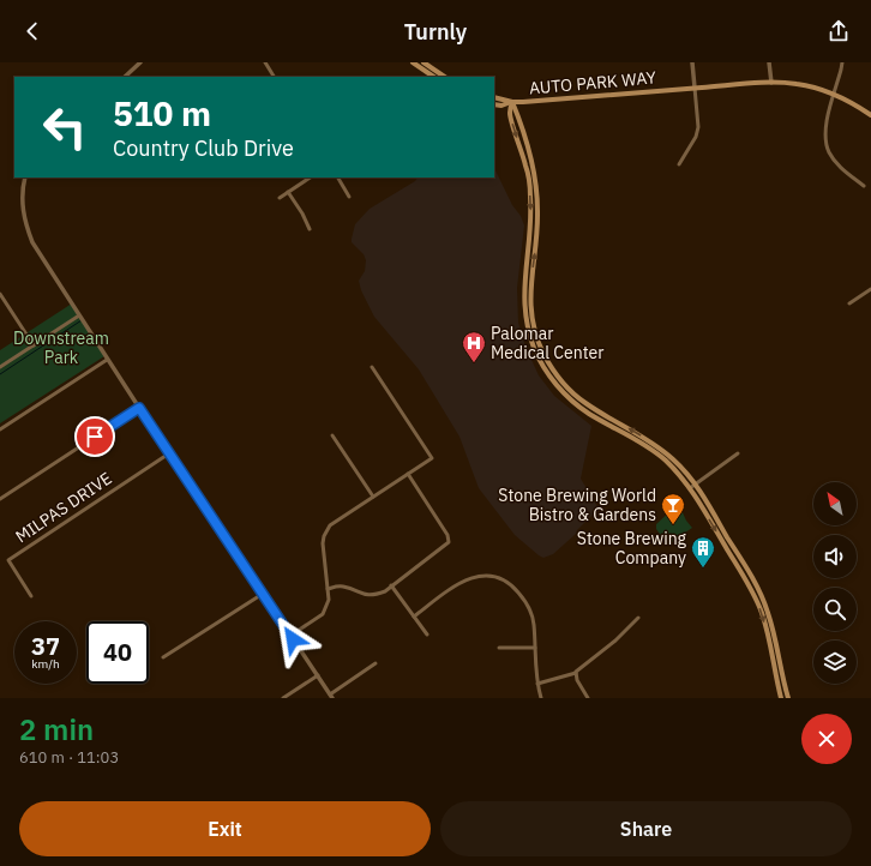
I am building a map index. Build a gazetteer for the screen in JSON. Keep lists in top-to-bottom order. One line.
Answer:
{"streets":{"main road":["AUTO PARK WAY"],"street":["MILPAS DRIVE"]},"parks":["Downstream Park"],"places":{"hospital":["Palomar Medical Center"],"bar":["Stone Brewing World Bistro & Gardens"],"building":["Stone Brewing Company"]},"north":"top left","page":{"header":"Turnly","turn":["510 m","Country Club Drive"],"speed":"37 km/h","limit":"40","heading":["2 min","610 m · 11:03"],"buttons":["Exit","Share"]}}
